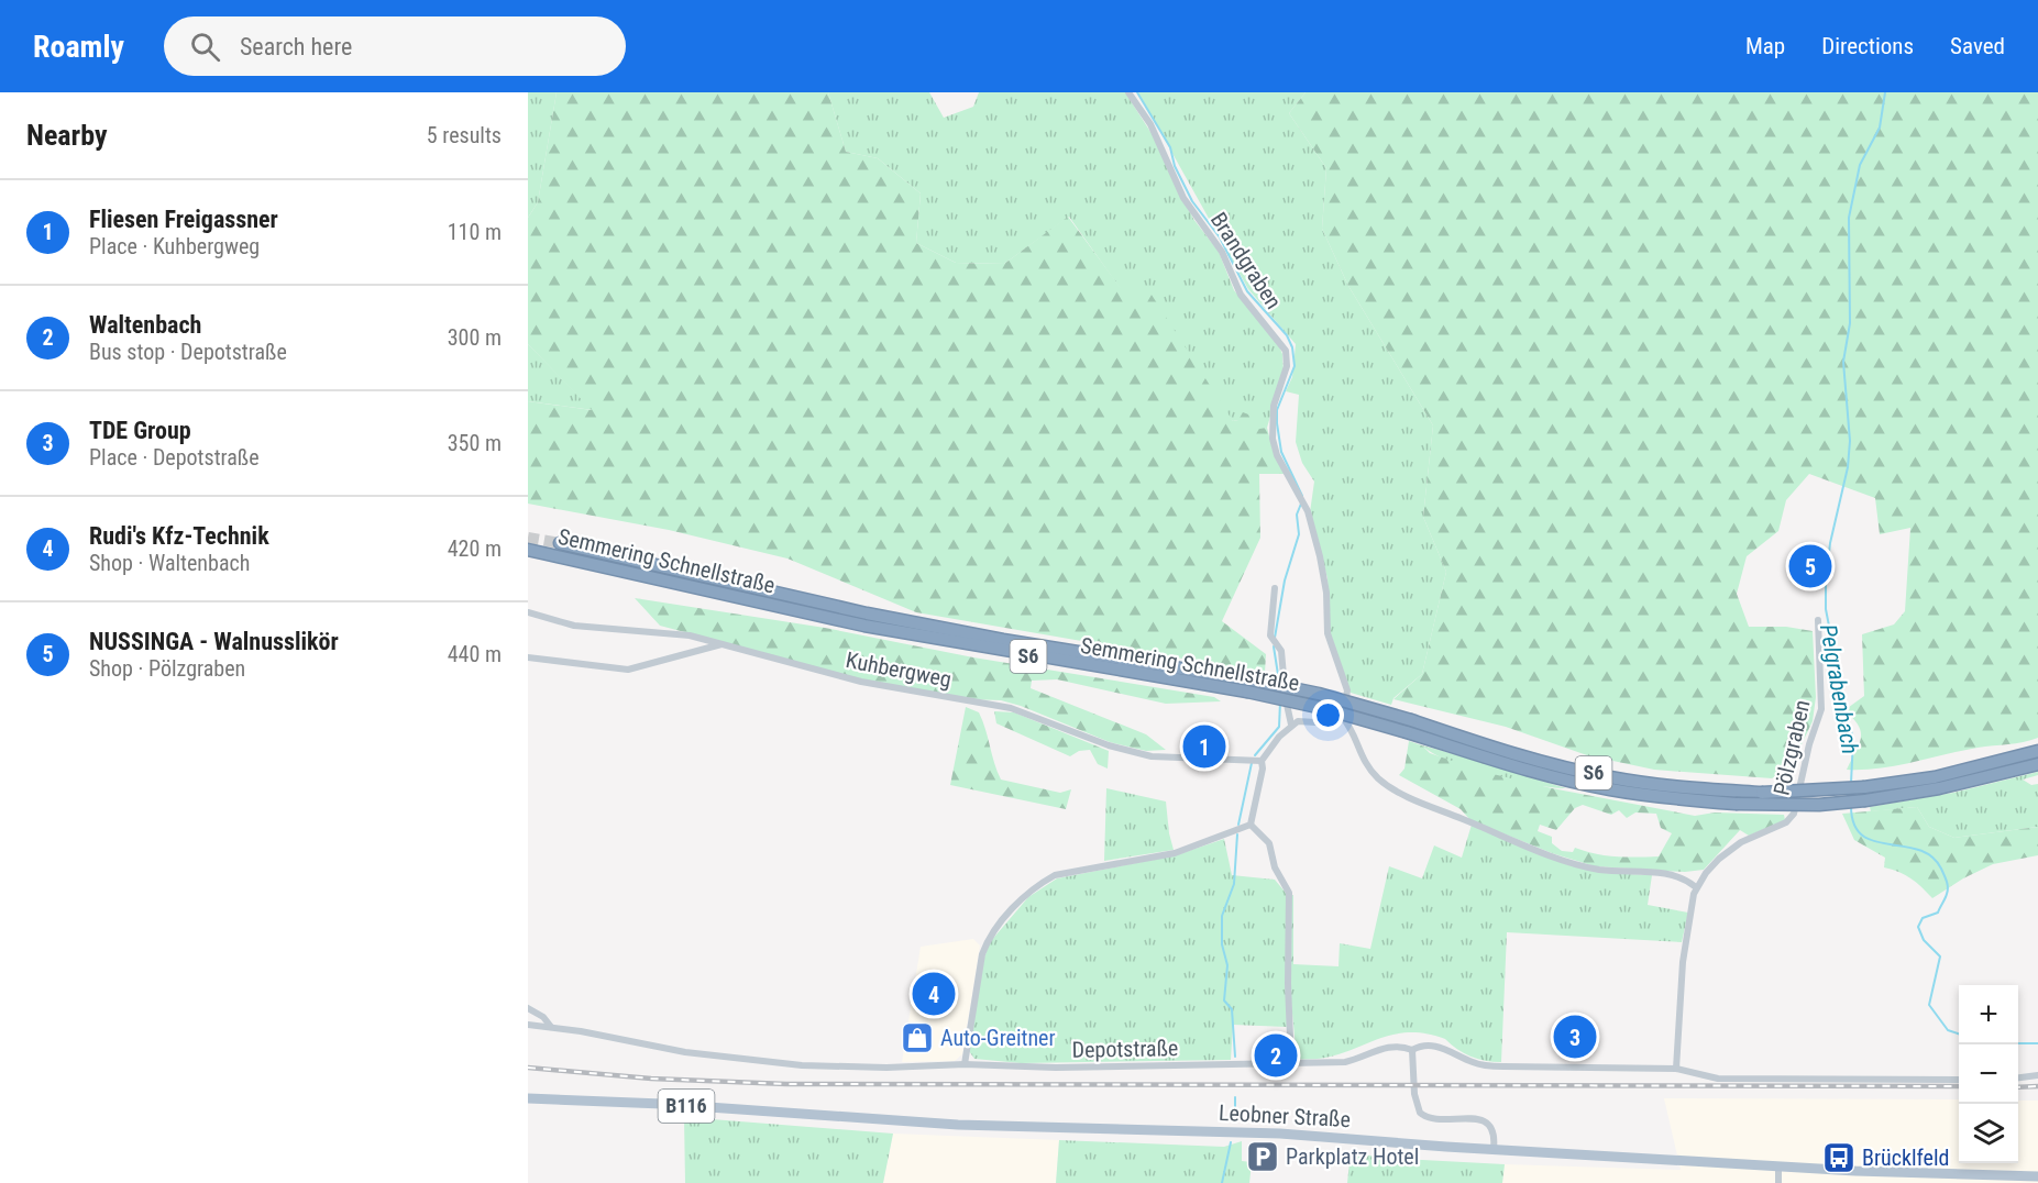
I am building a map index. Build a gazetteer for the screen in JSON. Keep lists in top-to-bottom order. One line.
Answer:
{"streets":{"highway":["Semmering Schnellstraße","S6"],"main road":["B116","Leobner Straße"],"street":["Brandgraben","Kuhbergweg","Pölzgraben","Depotstraße"]},"water":["Pelgrabenbach"],"places":{"shop":["Auto-Greitner"],"parking":["Parkplatz Hotel"],"bus stop":["Brücklfeld"]},"page":{"header":"Roamly","search":"Search here","nav":["Map","Directions","Saved"],"heading":["Nearby","5 results"],"list":[{"mark":"1","name":"Fliesen Freigassner","note":"Place · Kuhbergweg","value":"110 m"},{"mark":"2","name":"Waltenbach","note":"Bus stop · Depotstraße","value":"300 m"},{"mark":"3","name":"TDE Group","note":"Place · Depotstraße","value":"350 m"},{"mark":"4","name":"Rudi's Kfz-Technik","note":"Shop · Waltenbach","value":"420 m"},{"mark":"5","name":"NUSSINGA - Walnusslikör","note":"Shop · Pölzgraben","value":"440 m"}],"pins":["5","1","4","3","2"],"map_buttons":["+","−"]}}
